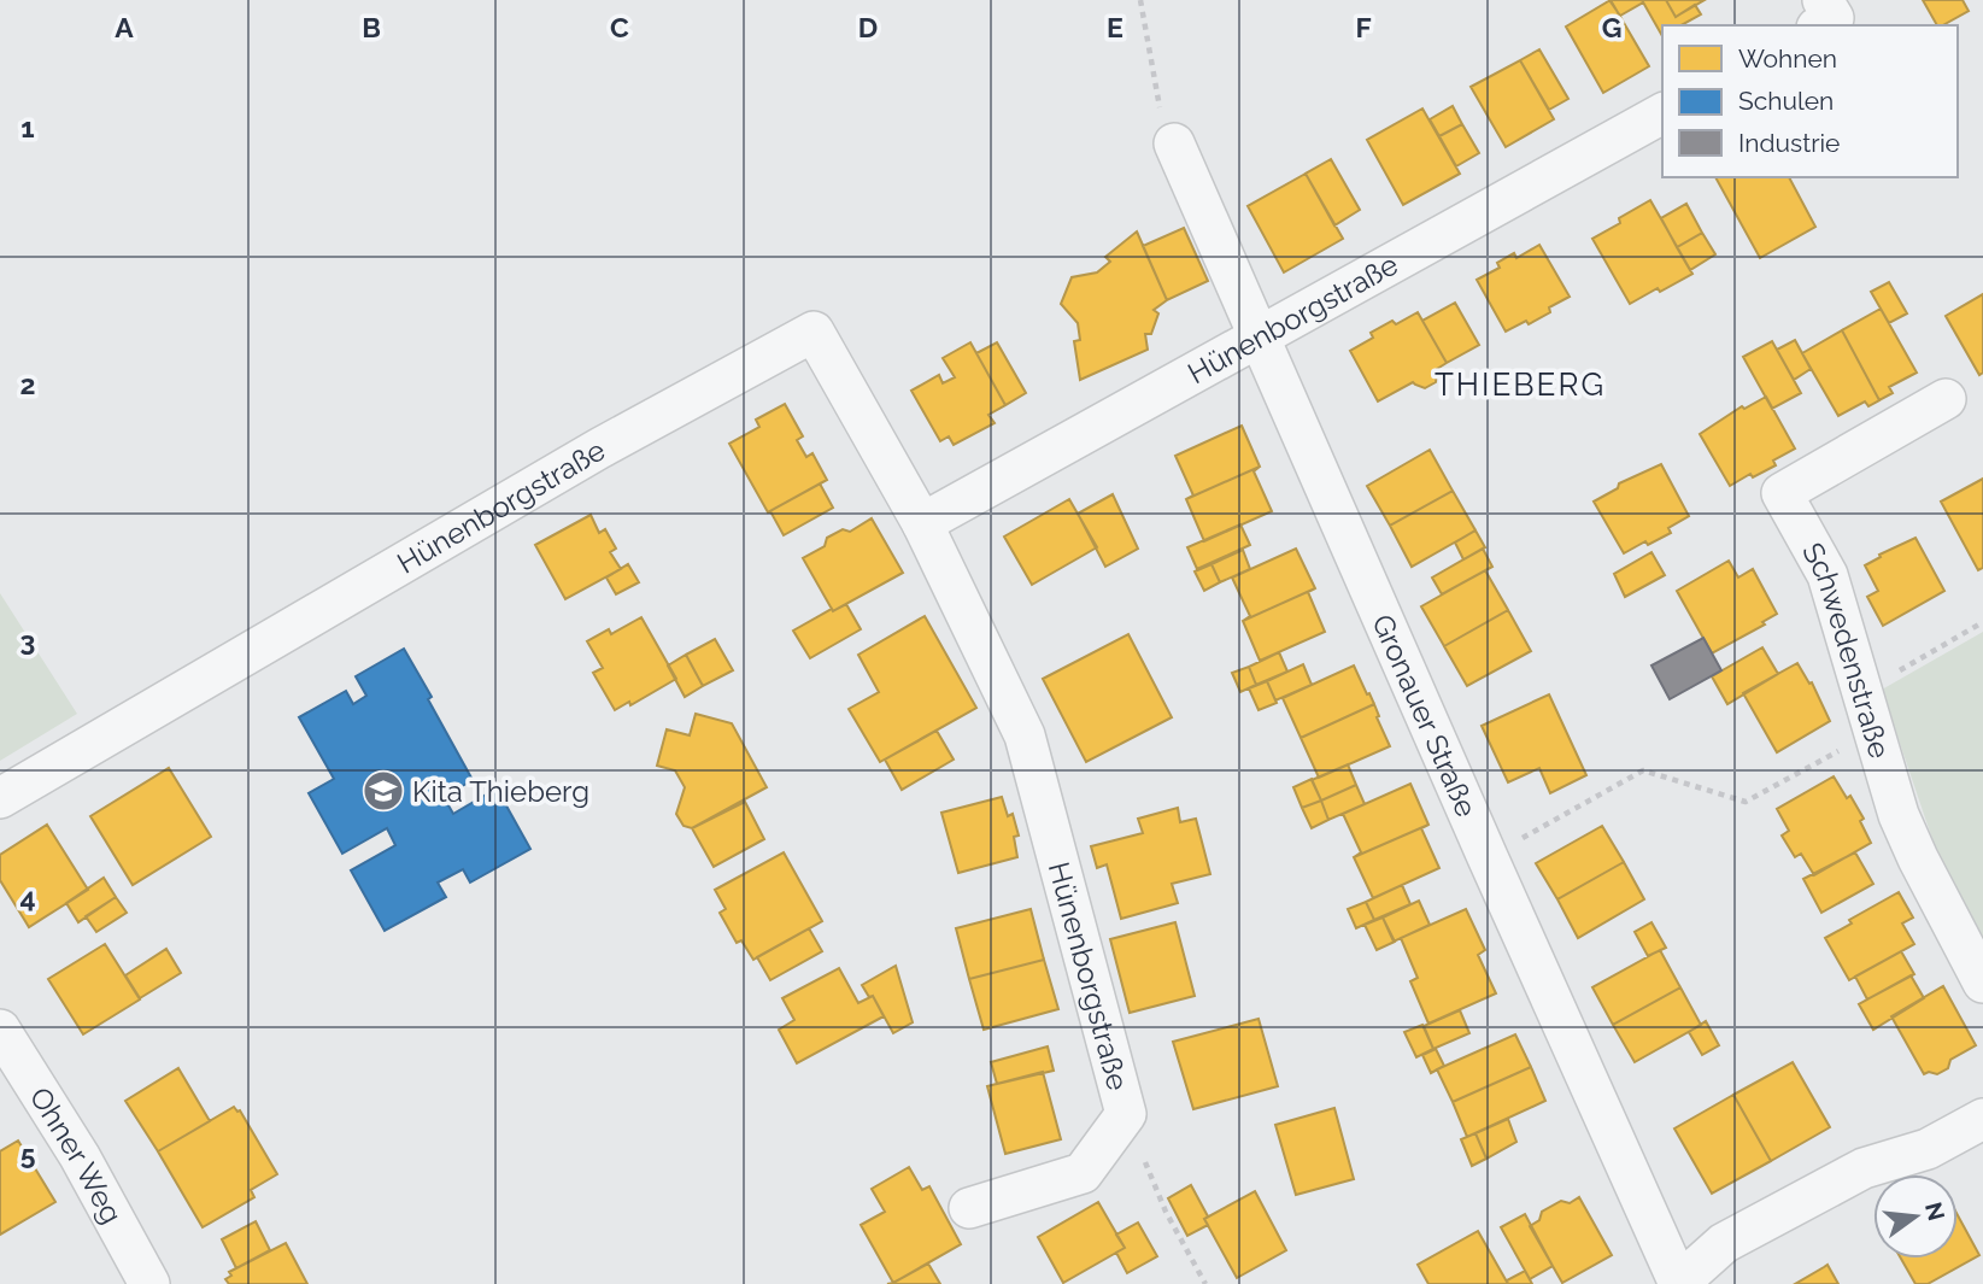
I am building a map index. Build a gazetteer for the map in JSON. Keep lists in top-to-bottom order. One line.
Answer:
{"streets":{"street":["Hünenborgstraße","Schwedenstraße","Gronauer Straße","Ohner Weg"]},"crossings":[["Hünenborgstraße","Gronauer Straße"]],"districts":["THIEBERG"],"places":{"school or university":["Kita Thieberg"]},"legend":["Wohnen","Schulen","Industrie"],"north":"right","grid":{"columns":["A","B","C","D","E","F","G"],"rows":["1","2","3","4","5"]}}
